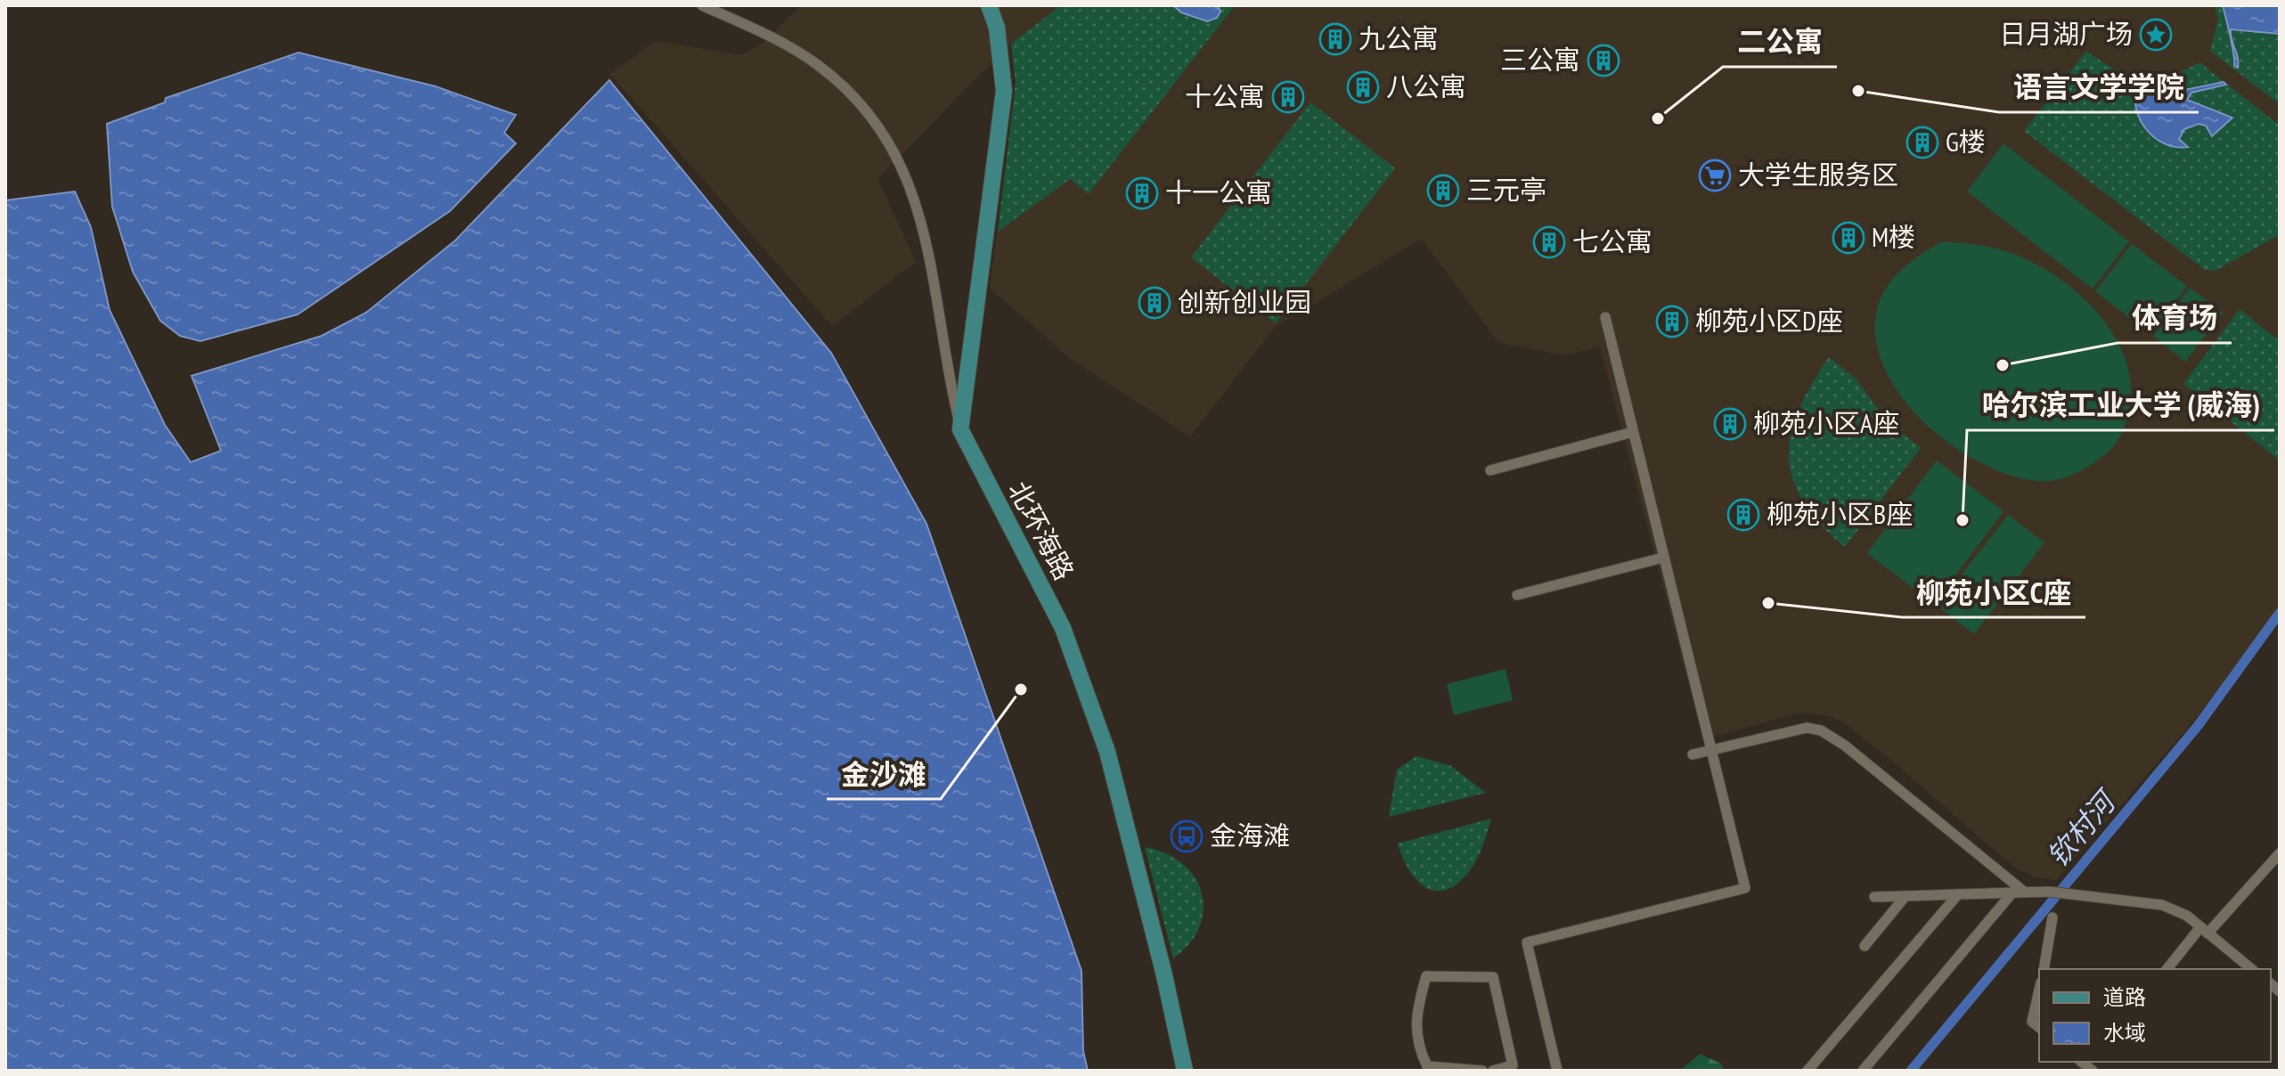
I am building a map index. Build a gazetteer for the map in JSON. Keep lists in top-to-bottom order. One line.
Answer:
{"streets":{"main road":["北环海路"]},"water":["钦村河"],"places":{"place":["日月湖广场"],"building":["九公寓","三公寓","八公寓","十公寓","G楼","三元亭","十一公寓","M楼","七公寓","创新创业园","柳苑小区D座","柳苑小区A座","柳苑小区B座"],"other":["语言文学学院","二公寓","体育场","哈尔滨工业大学 (威海)","柳苑小区C座","金沙滩"],"supermarket":["大学生服务区"],"bus stop":["金海滩"]},"legend":["道路","水域"]}
